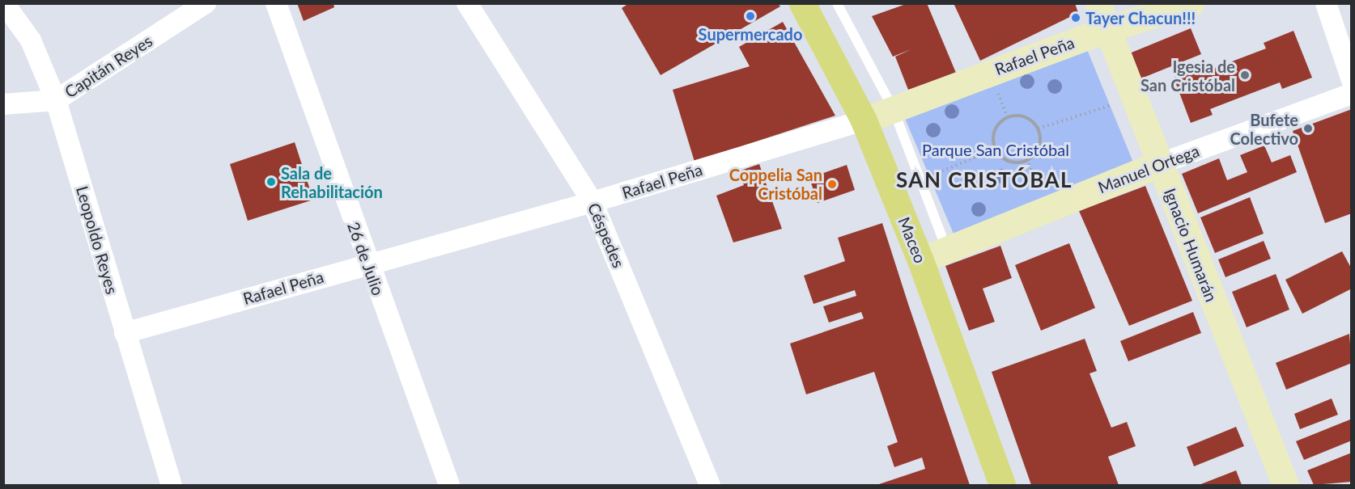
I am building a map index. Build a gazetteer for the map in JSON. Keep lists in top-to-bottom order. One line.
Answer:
{"streets":{"main road":["Maceo"],"street":["Rafael Peña","Capitán Reyes","Manuel Ortega","Céspedes","Leopoldo Reyes","Ignacio Humarán","26 de Julio"]},"crossings":[["Rafael Peña","Céspedes"],["Rafael Peña","Leopoldo Reyes"],["Rafael Peña","Maceo"],["Rafael Peña","Ignacio Humarán"],["Rafael Peña","26 de Julio"],["Capitán Reyes","Leopoldo Reyes"],["Manuel Ortega","Maceo"],["Manuel Ortega","Ignacio Humarán"]],"districts":["SAN CRISTÓBAL"],"parks":["Parque San Cristóbal"],"places":["Supermercado","Tayer Chacun!!!","Igesia de San Cristóbal","Bufete Colectivo","Sala de Rehabilitación","Coppelia San Cristóbal"]}
